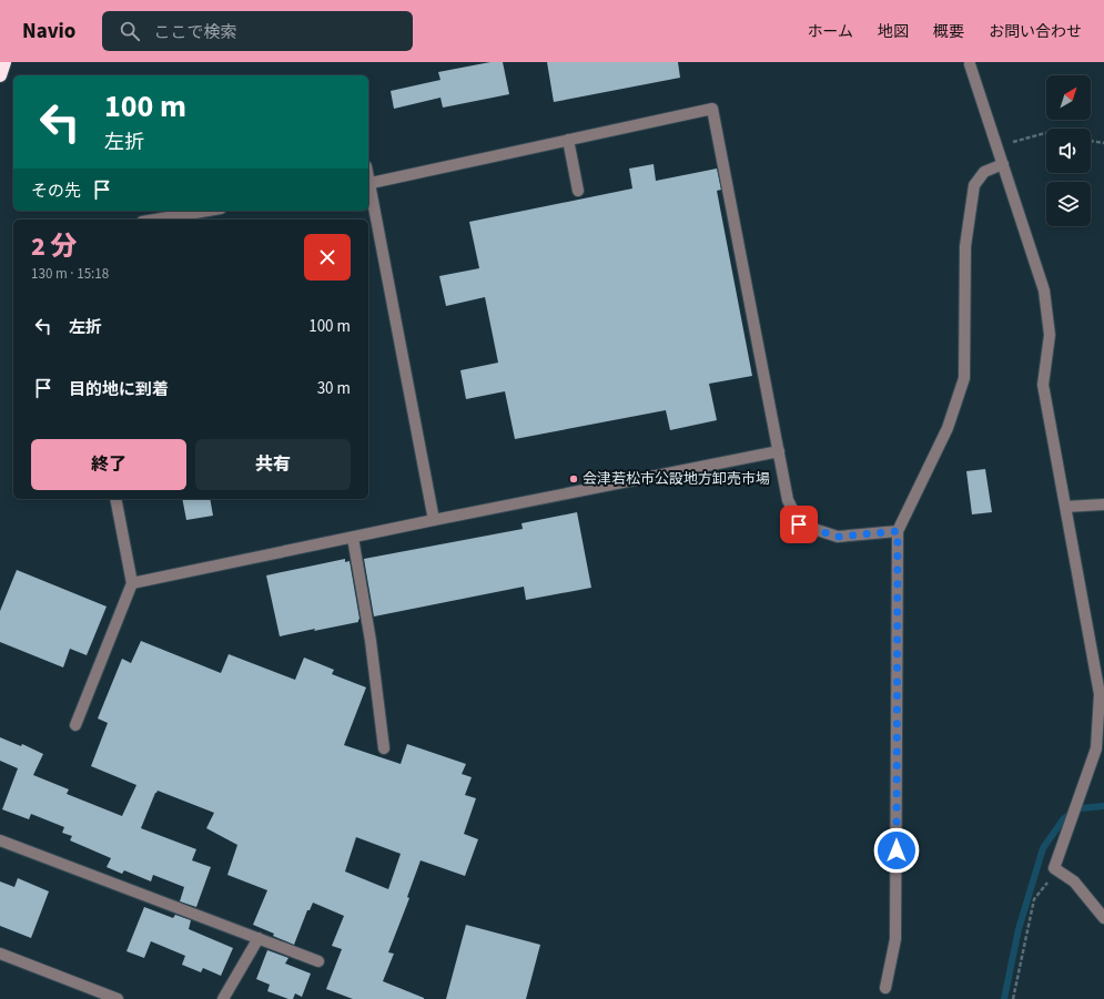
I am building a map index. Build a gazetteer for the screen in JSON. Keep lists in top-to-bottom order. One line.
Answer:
{"places":["会津若松市公設地方卸売市場"],"north":"top right","page":{"header":"Navio","search":"ここで検索","nav":["ホーム","地図","概要","お問い合わせ"],"turn":["100 m","左折"],"then":"その先","heading":["2 分","130 m · 15:18"],"list":[{"name":"左折","value":"100 m"},{"name":"目的地に到着","value":"30 m"}],"buttons":["終了","共有"]}}
